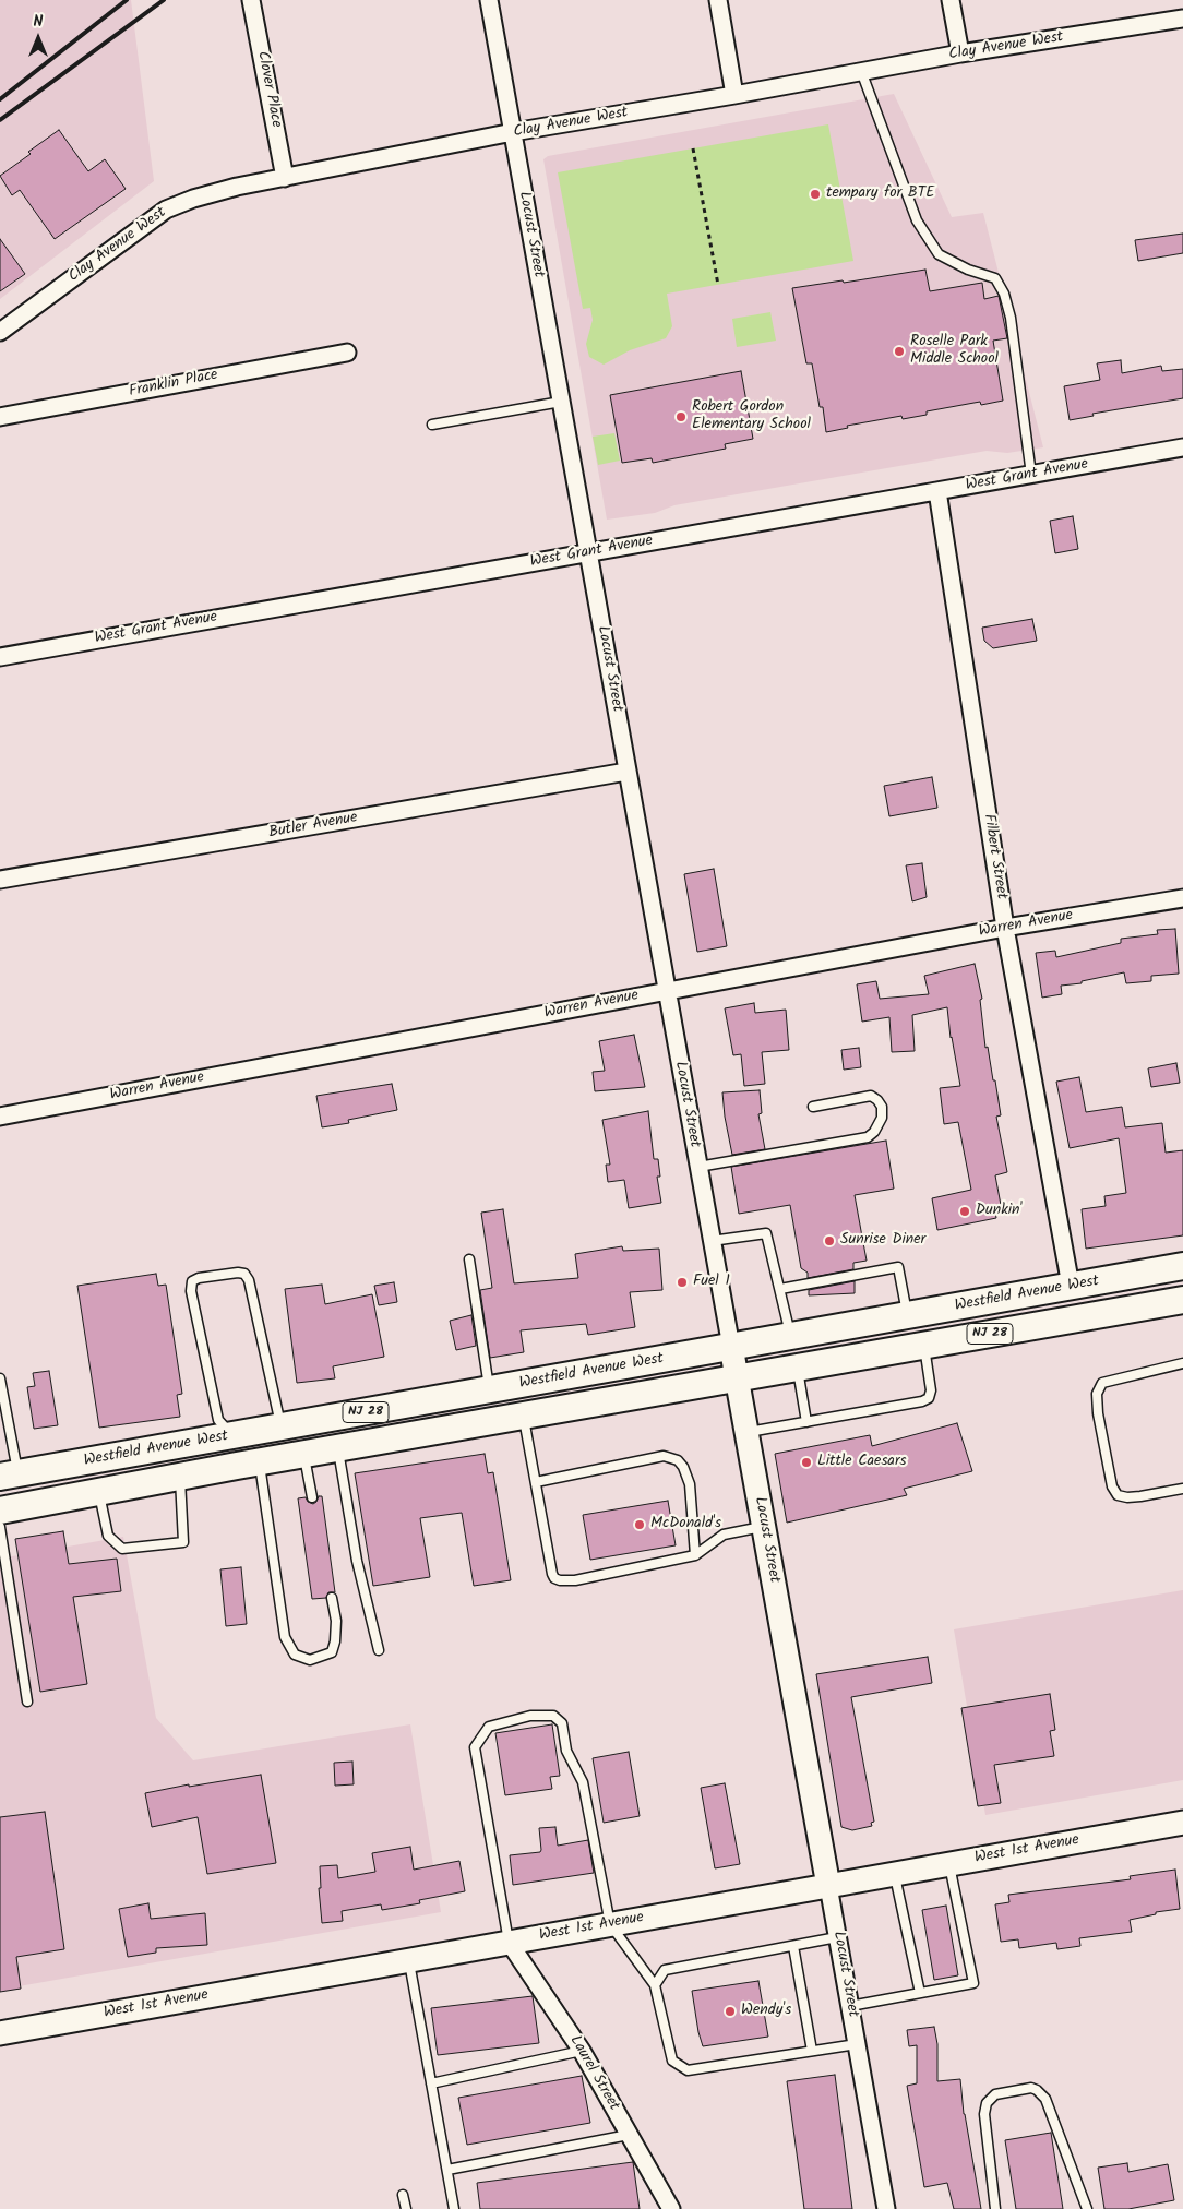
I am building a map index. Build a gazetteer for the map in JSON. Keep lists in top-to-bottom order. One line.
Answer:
{"streets":{"main road":["Westfield Avenue West","NJ 28"],"street":["Clay Avenue West","Clover Place","Locust Street","Franklin Place","West Grant Avenue","Butler Avenue","Filbert Street","Warren Avenue","West 1st Avenue","Laurel Street"]},"crossings":[["Clay Avenue West","Clover Place"],["Clay Avenue West","Locust Street"],["Locust Street","West Grant Avenue"],["Locust Street","Butler Avenue"],["Locust Street","Warren Avenue"],["Locust Street","Westfield Avenue West"],["Locust Street","West 1st Avenue"],["West Grant Avenue","Filbert Street"],["Filbert Street","Warren Avenue"],["Filbert Street","Westfield Avenue West"],["West 1st Avenue","Laurel Street"]],"places":["tempary for BTE","Roselle Park Middle School","Robert Gordon Elementary School","Dunkin'","Sunrise Diner","Fuel 1","Little Caesars","McDonald's","Wendy's"],"north":"top"}
